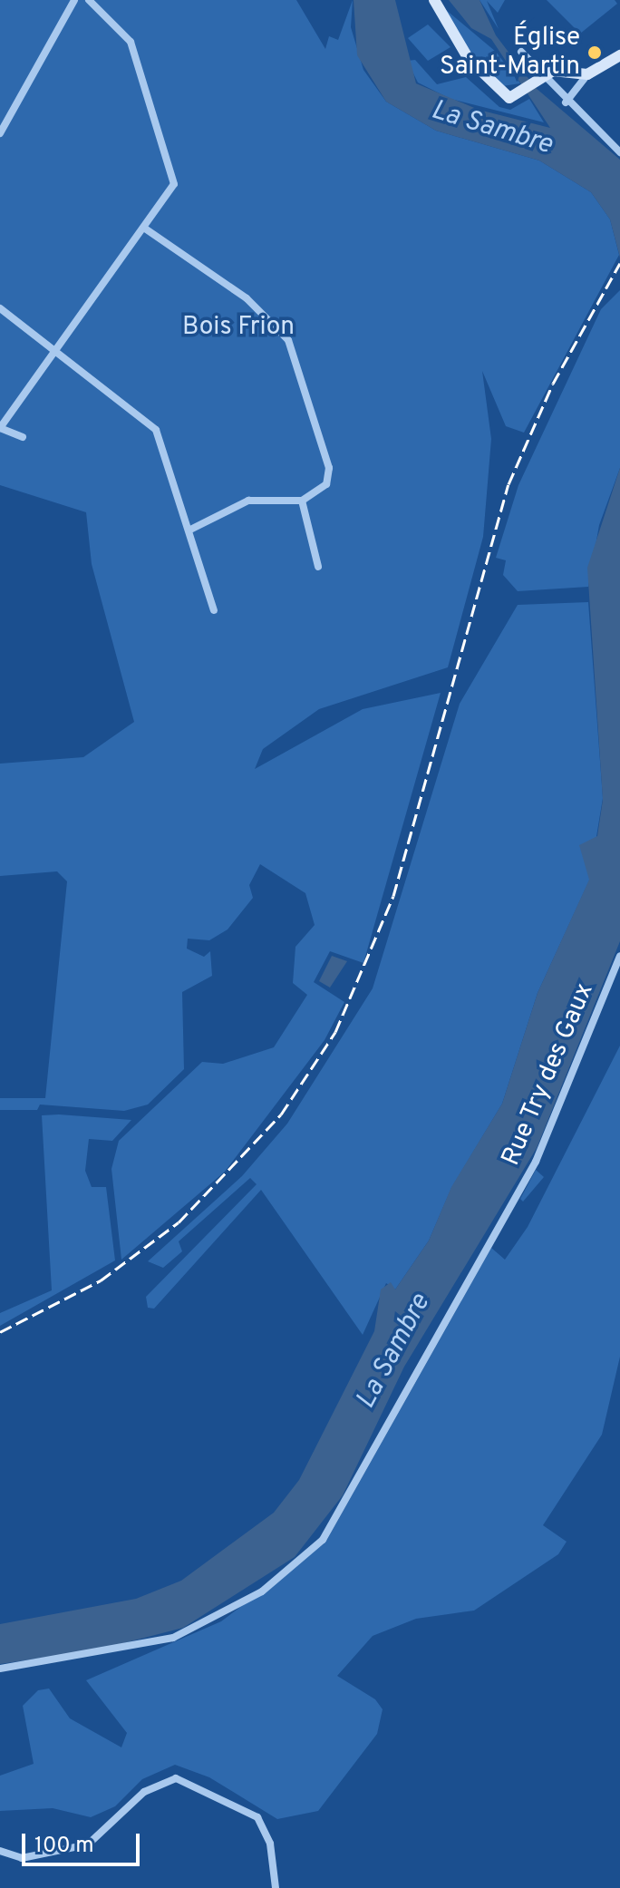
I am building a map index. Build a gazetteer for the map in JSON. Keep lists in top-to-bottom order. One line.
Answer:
{"streets":{"street":["Rue Try des Gaux"]},"water":["La Sambre"],"parks":["Bois Frion"],"places":["Église Saint-Martin"],"scale_bar":"100 m"}
